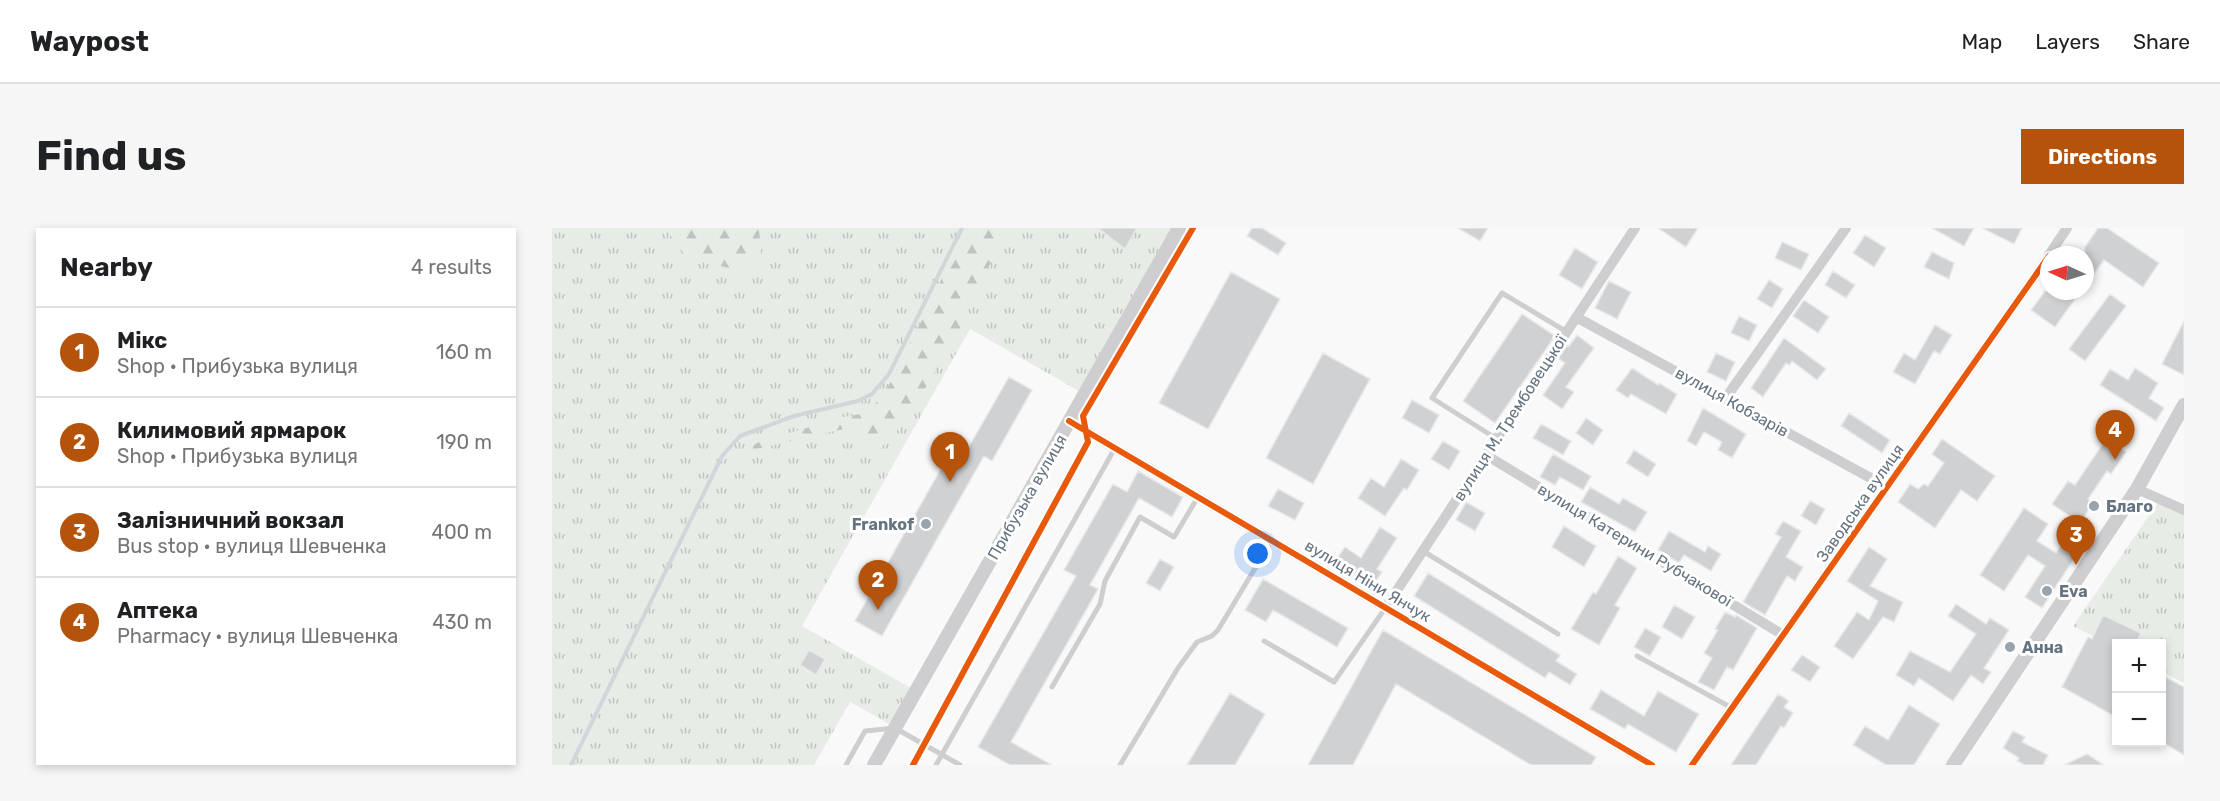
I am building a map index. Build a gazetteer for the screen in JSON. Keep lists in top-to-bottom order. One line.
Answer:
{"streets":{"street":["вулиця Кобзарів","вулиця М. Трембовецької","Прибузька вулиця","Заводська вулиця","вулиця Катерини Рубчакової","вулиця Ніни Янчук"]},"crossings":[["вулиця Кобзарів","вулиця М. Трембовецької"],["вулиця Кобзарів","Заводська вулиця"],["вулиця М. Трембовецької","вулиця Катерини Рубчакової"],["вулиця М. Трембовецької","вулиця Ніни Янчук"],["Прибузька вулиця","вулиця Ніни Янчук"],["Заводська вулиця","вулиця Катерини Рубчакової"]],"places":["Благо","Frankof","Eva","Анна"],"north":"left","page":{"header":"Waypost","nav":["Map","Layers","Share"],"buttons":"Directions","title":"Find us","heading":["Nearby","4 results"],"list":[{"mark":"1","name":"Мікс","note":"Shop · Прибузька вулиця","value":"160 m"},{"mark":"2","name":"Килимовий ярмарок","note":"Shop · Прибузька вулиця","value":"190 m"},{"mark":"3","name":"Залізничний вокзал","note":"Bus stop · вулиця Шевченка","value":"400 m"},{"mark":"4","name":"Аптека","note":"Pharmacy · вулиця Шевченка","value":"430 m"}],"pins":["4","1","3","2"],"map_buttons":["+","−"]}}
